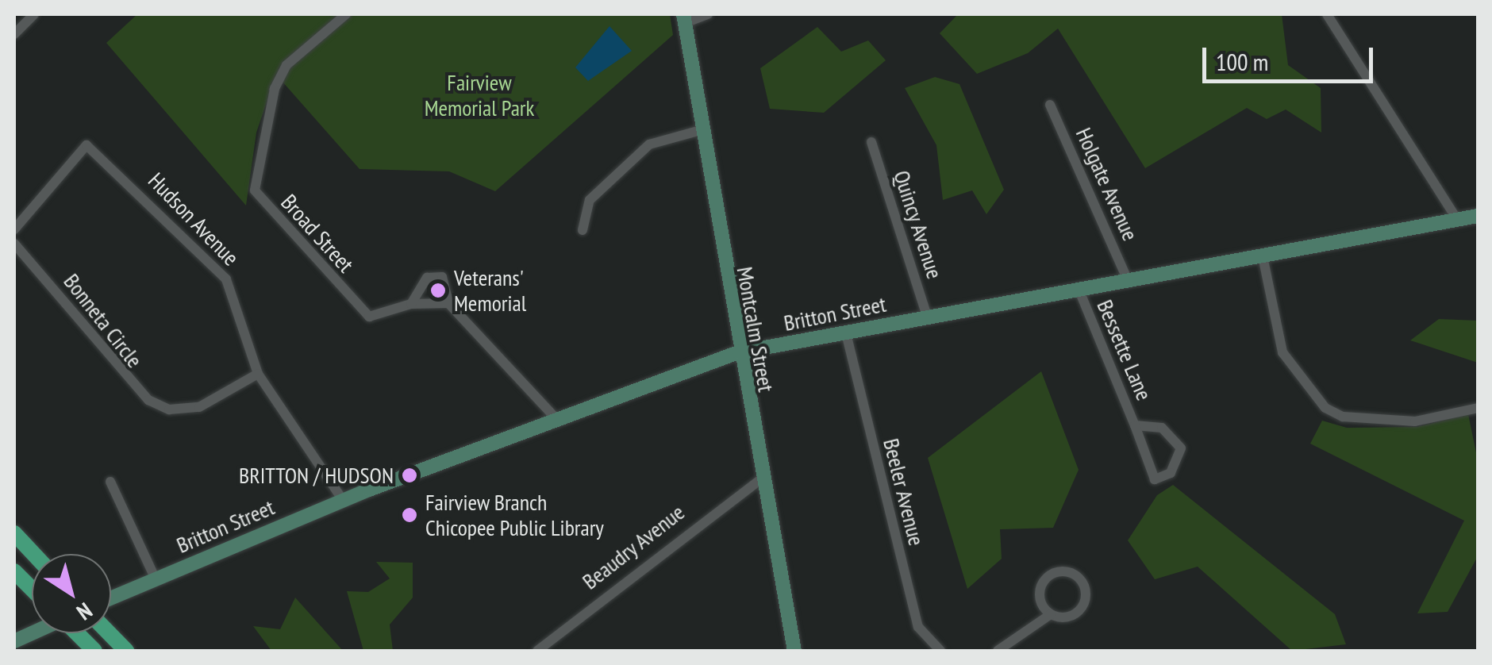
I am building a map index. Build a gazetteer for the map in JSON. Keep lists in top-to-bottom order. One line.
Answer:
{"streets":{"street":["Holgate Avenue","Hudson Avenue","Quincy Avenue","Broad Street","Britton Street","Bonneta Circle","Montcalm Street","Bessette Lane","Beeler Avenue","Beaudry Avenue"]},"crossings":[["Holgate Avenue","Britton Street"],["Hudson Avenue","Britton Street"],["Hudson Avenue","Bonneta Circle"],["Quincy Avenue","Britton Street"],["Britton Street","Montcalm Street"],["Britton Street","Bessette Lane"],["Britton Street","Beeler Avenue"],["Montcalm Street","Beaudry Avenue"]],"parks":["Fairview Memorial Park"],"places":["Veterans' Memorial","BRITTON / HUDSON","Fairview Branch Chicopee Public Library"],"scale_bar":"100 m","north":"bottom right"}
